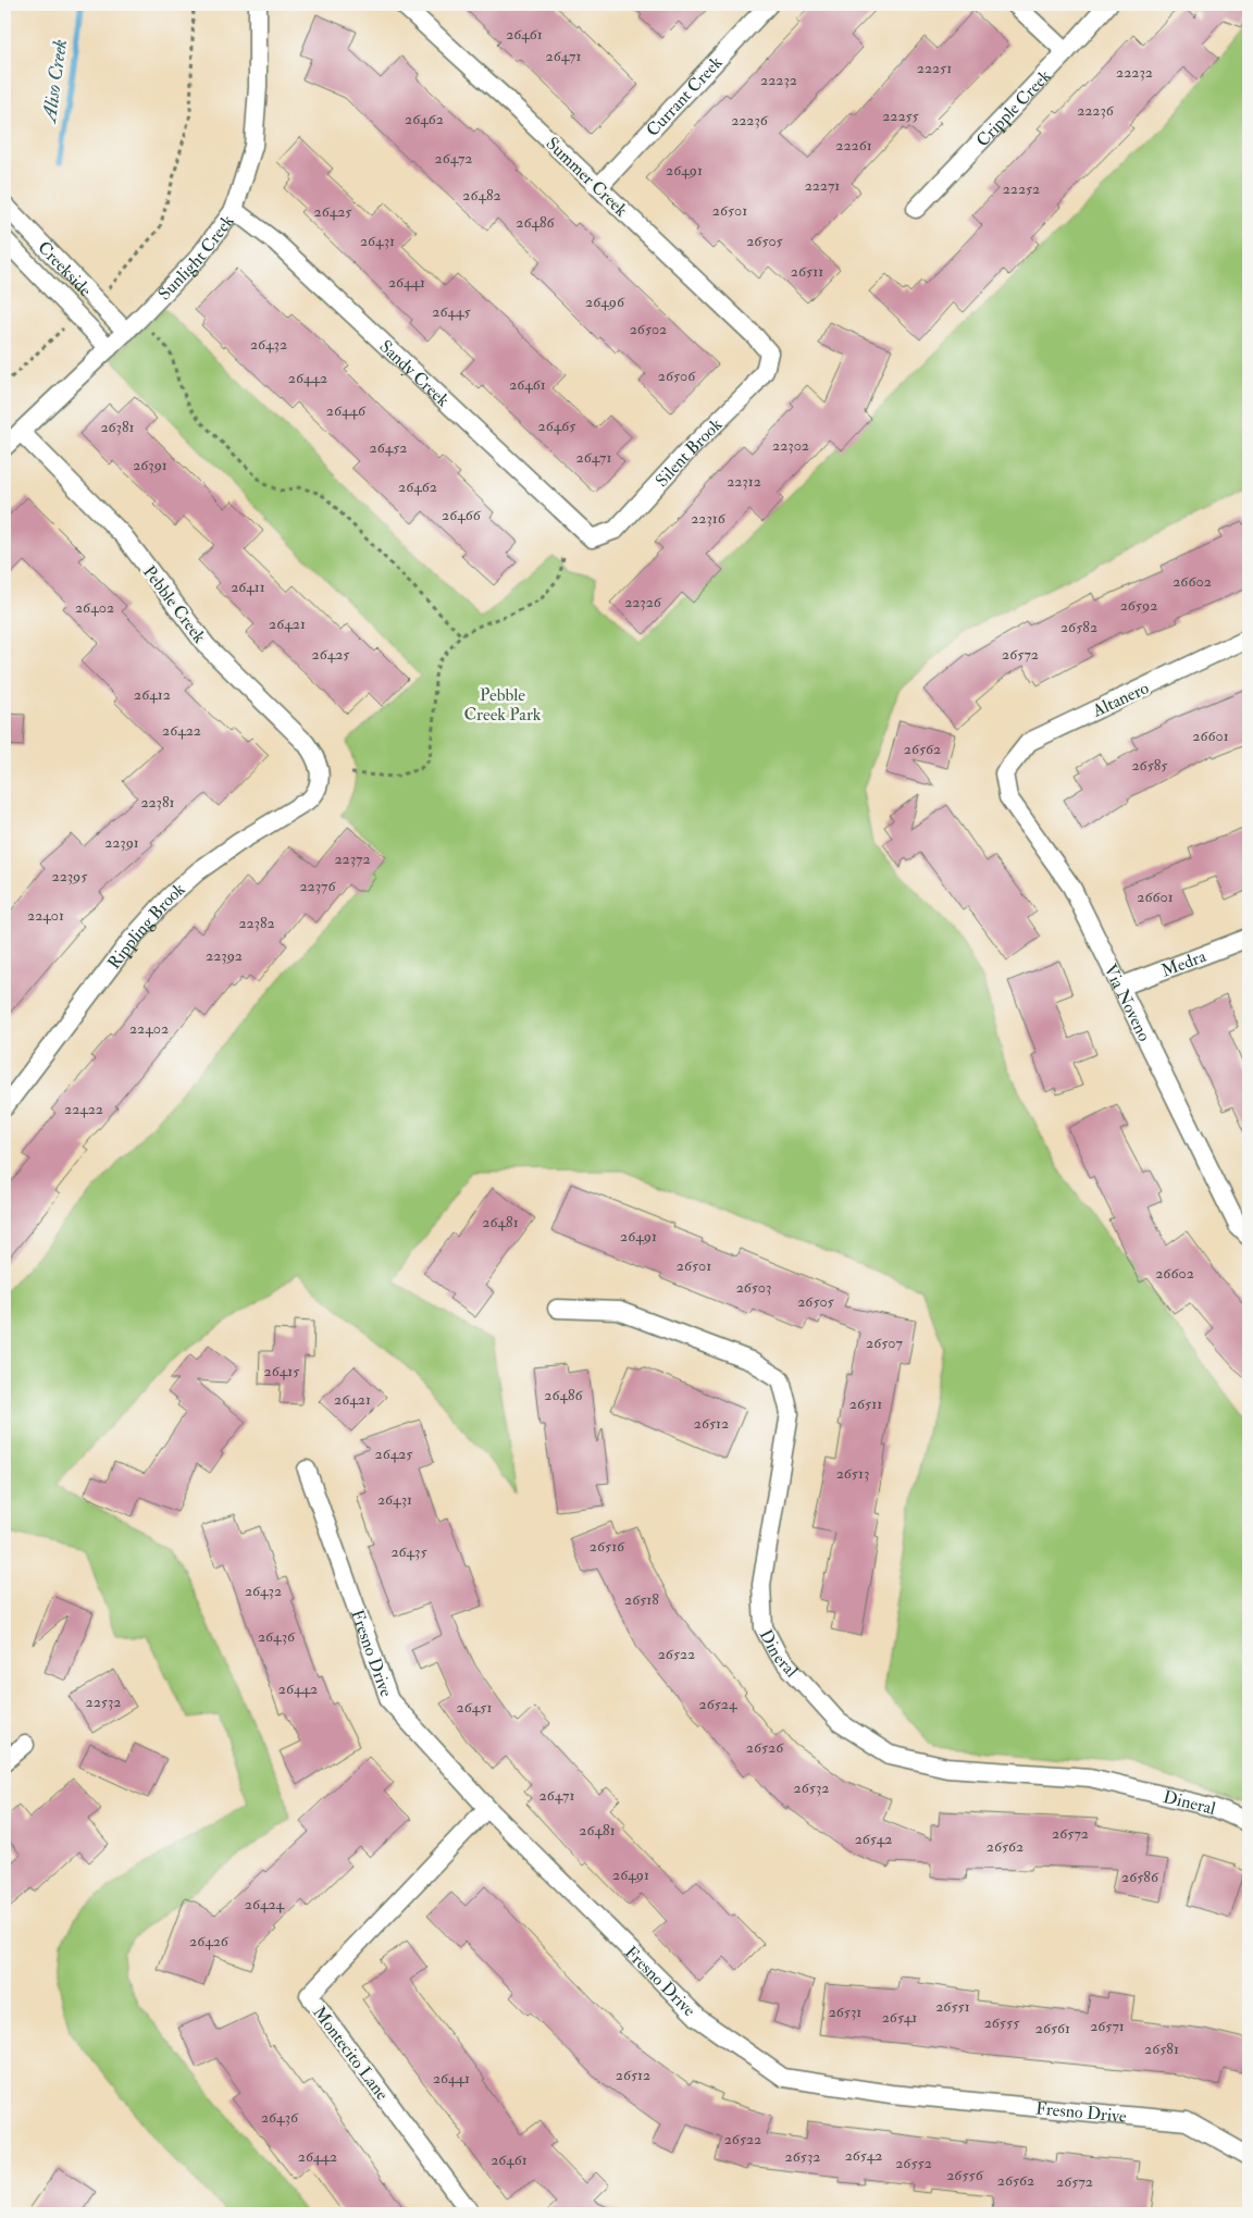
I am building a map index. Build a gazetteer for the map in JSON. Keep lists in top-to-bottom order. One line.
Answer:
{"streets":{"street":["Currant Creek","Cripple Creek","Summer Creek","Sunlight Creek","Creekside","Sandy Creek","Silent Brook","Pebble Creek","Altanero","Rippling Brook","Medra","Via Noveno","Dineral","Fresno Drive","Montecito Lane"]},"crossings":[["Currant Creek","Summer Creek"],["Summer Creek","Silent Brook"],["Sunlight Creek","Creekside"],["Sunlight Creek","Sandy Creek"],["Sunlight Creek","Pebble Creek"],["Sandy Creek","Silent Brook"],["Pebble Creek","Rippling Brook"],["Altanero","Via Noveno"],["Medra","Via Noveno"],["Fresno Drive","Montecito Lane"]],"water":["Aliso Creek"],"parks":["Pebble Creek Park"],"house_numbers":["26461","26471","22251","22232","22232","22236","22255","26462","22236","22261","26472","26491","22271","22252","26482","26501","26425","26486","26431","26505","26511","26441","26496","26445","26502","26432","26506","26442","26461","26446","26465","26381","22302","26452","26471","26391","22312","26462","26466","22316","26602","26411","22326","26592","26402","26421","26582","26425","26572","26412","26422","26601","26562","26585","22381","22391","22372","22395","22376","26601","22401","22382","22392","22402","22422","26481","26491","26501","26602","26503","26505","26507","26415","26486","26421","26511","26512","26425","26513","26431","26516","26435","26432","26518","26436","26522","26442","22532","26524","26451","26526","26532","26471","26481","26572","26542","26562","26491","26586","26424","26426","26551","26531","26541","26555","26571","26561","26581","26512","26441","26436","26522","26542","26442","26532","26461","26552","26556","26562","26572"]}
